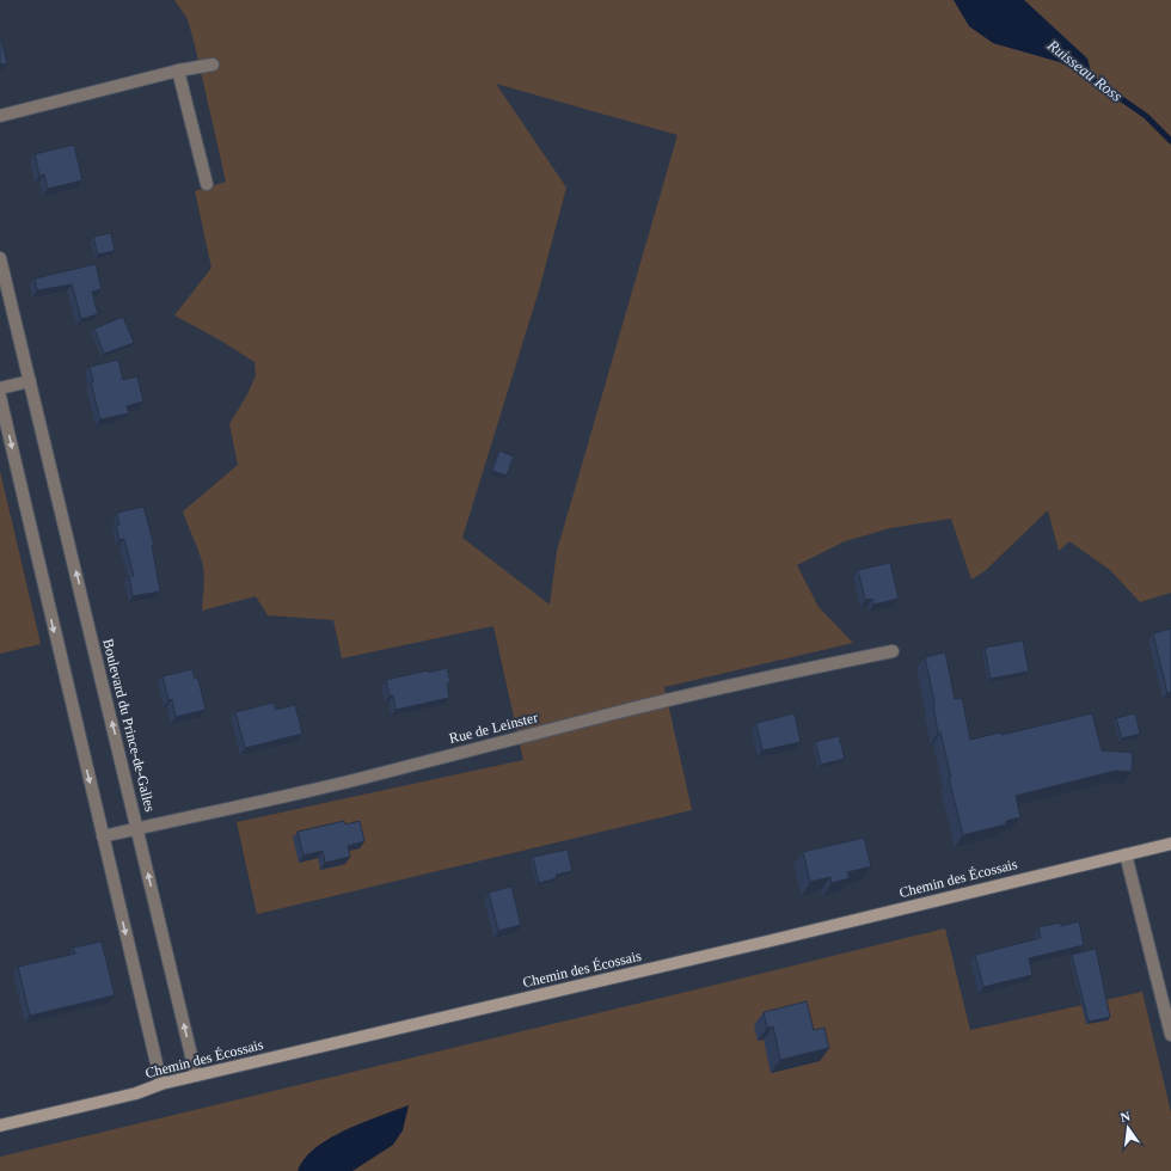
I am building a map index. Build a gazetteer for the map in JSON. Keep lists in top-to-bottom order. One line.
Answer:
{"streets":{"main road":["Chemin des Écossais"],"street":["Boulevard du Prince-de-Galles","Rue de Leinster"]},"crossings":[["Boulevard du Prince-de-Galles","Rue de Leinster"],["Boulevard du Prince-de-Galles","Chemin des Écossais"]],"water":["Ruisseau Ross"],"north":"top"}
